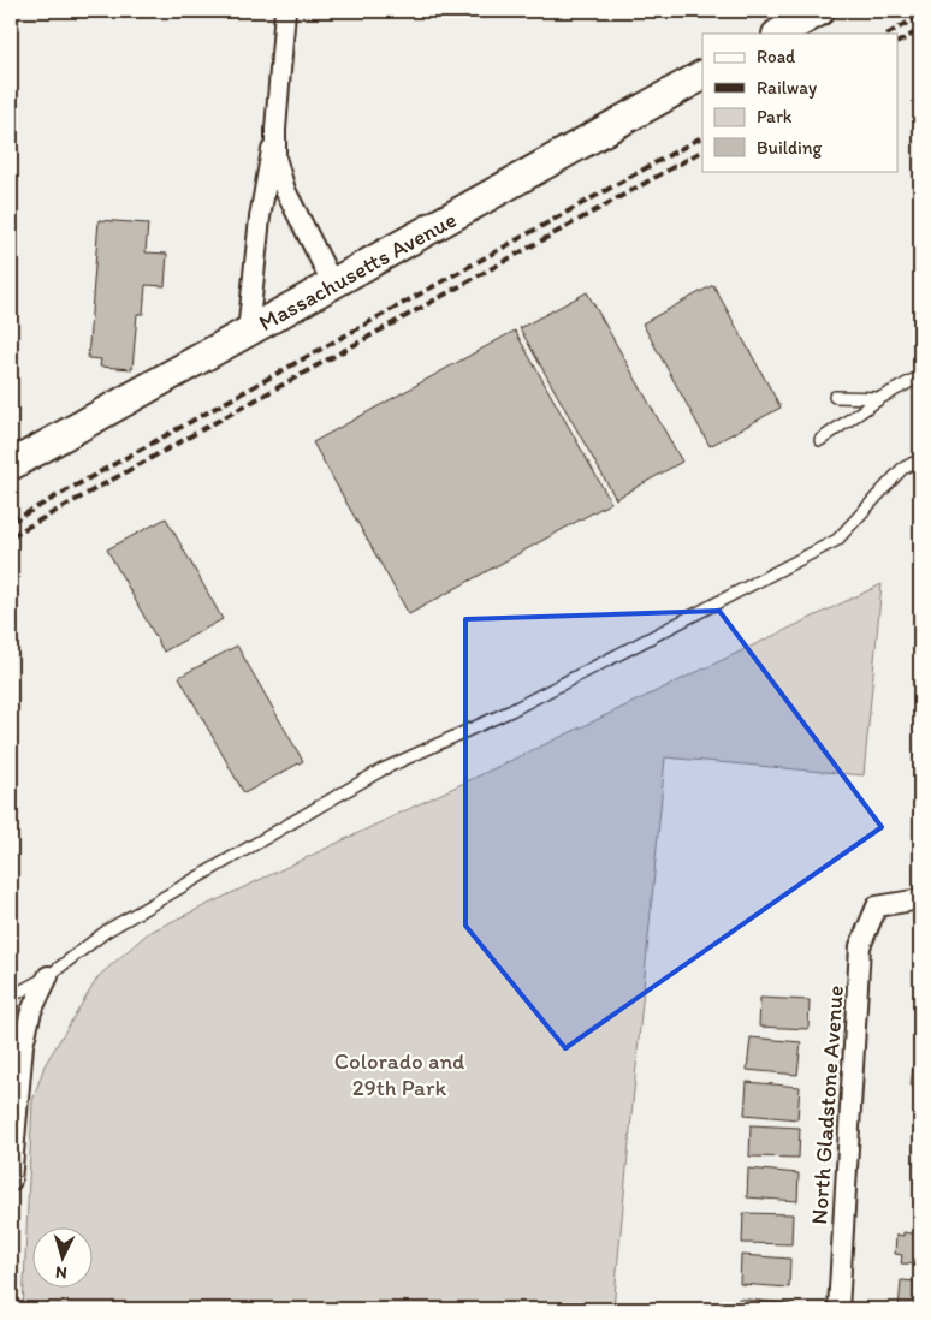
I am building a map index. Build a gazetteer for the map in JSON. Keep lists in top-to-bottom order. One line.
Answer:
{"streets":{"main road":["Massachusetts Avenue"],"street":["North Gladstone Avenue"]},"parks":["Colorado and 29th Park"],"legend":["Road","Railway","Park","Building"],"north":"bottom"}
